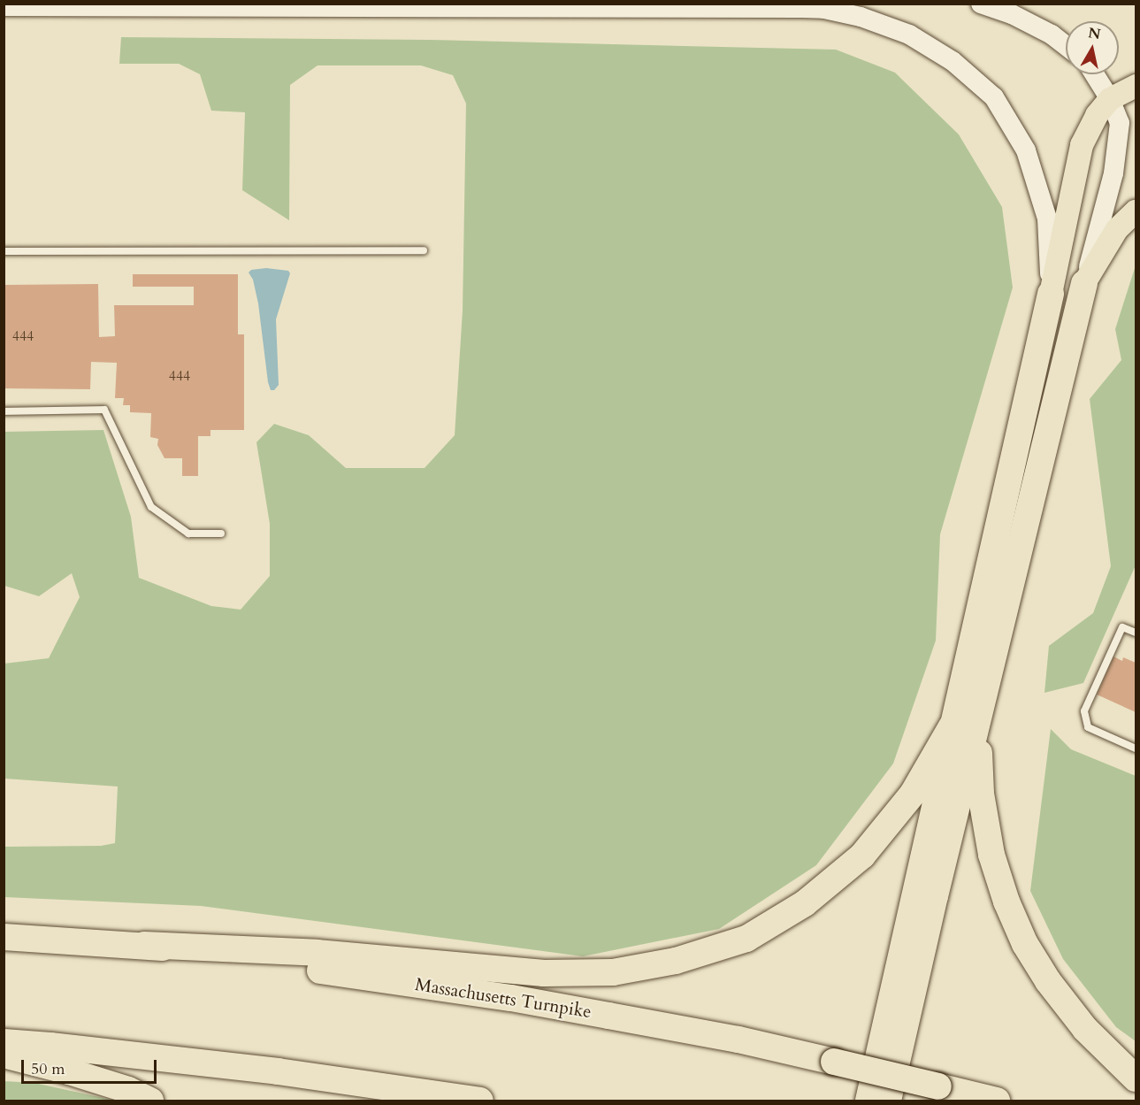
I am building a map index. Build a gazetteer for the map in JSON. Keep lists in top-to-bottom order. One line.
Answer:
{"streets":{"highway":["Massachusetts Turnpike"]},"house_numbers":["444","444"],"scale_bar":"50 m","north":"top"}
